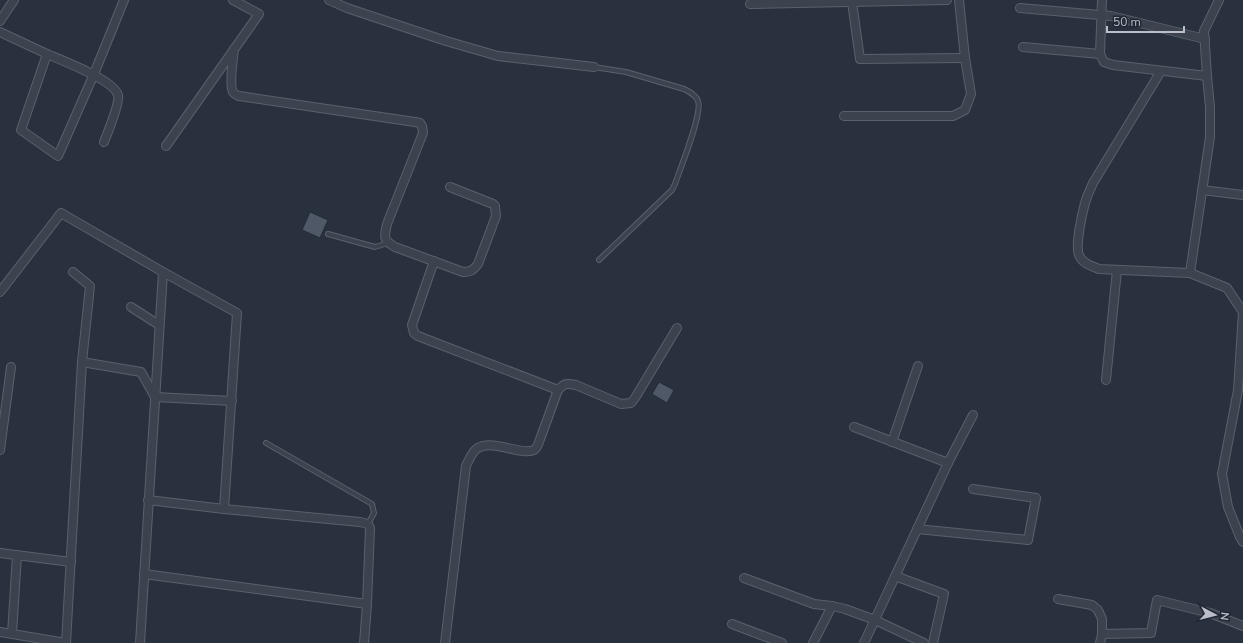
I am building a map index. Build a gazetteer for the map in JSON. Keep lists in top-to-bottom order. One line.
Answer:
{"scale_bar":"50 m","north":"right"}
